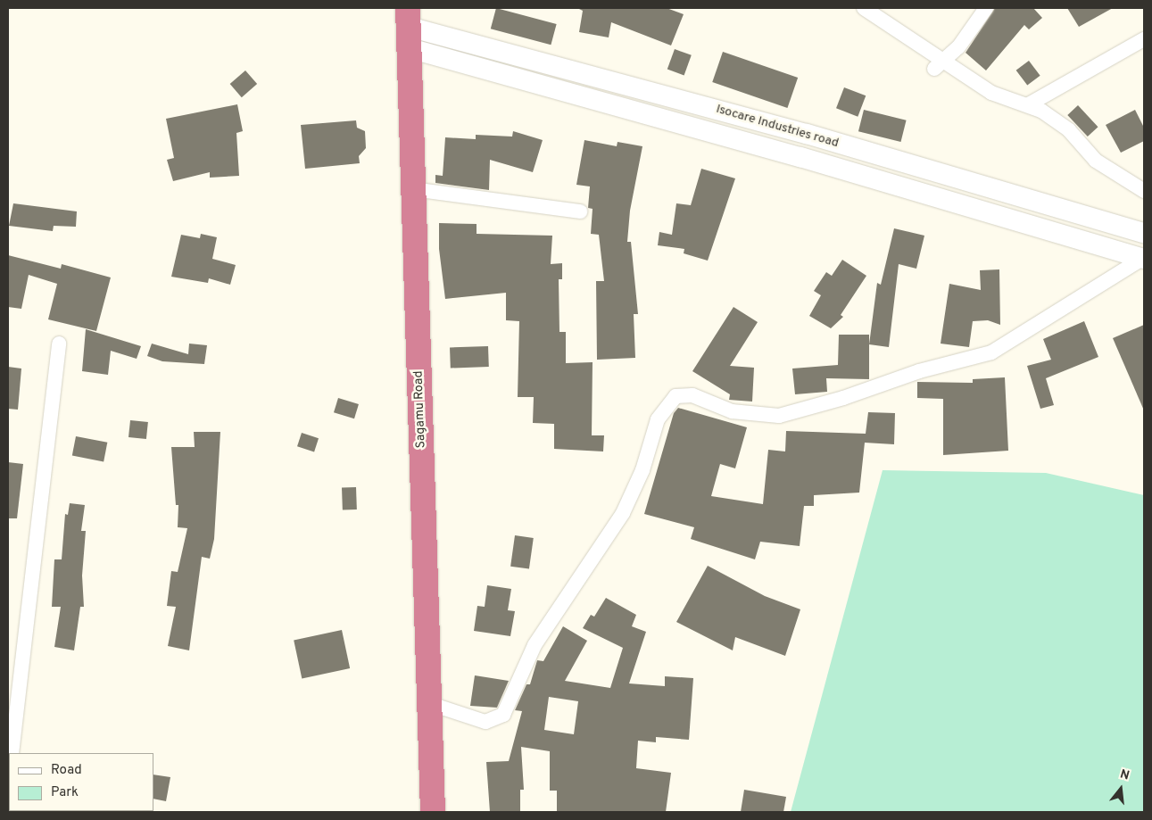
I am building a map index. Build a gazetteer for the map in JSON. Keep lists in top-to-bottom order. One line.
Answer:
{"streets":{"highway":["Sagamu Road"],"street":["Isocare Industries road"]},"crossings":[["Isocare Industries road","Sagamu Road"]],"legend":["Road","Park"],"north":"top"}
